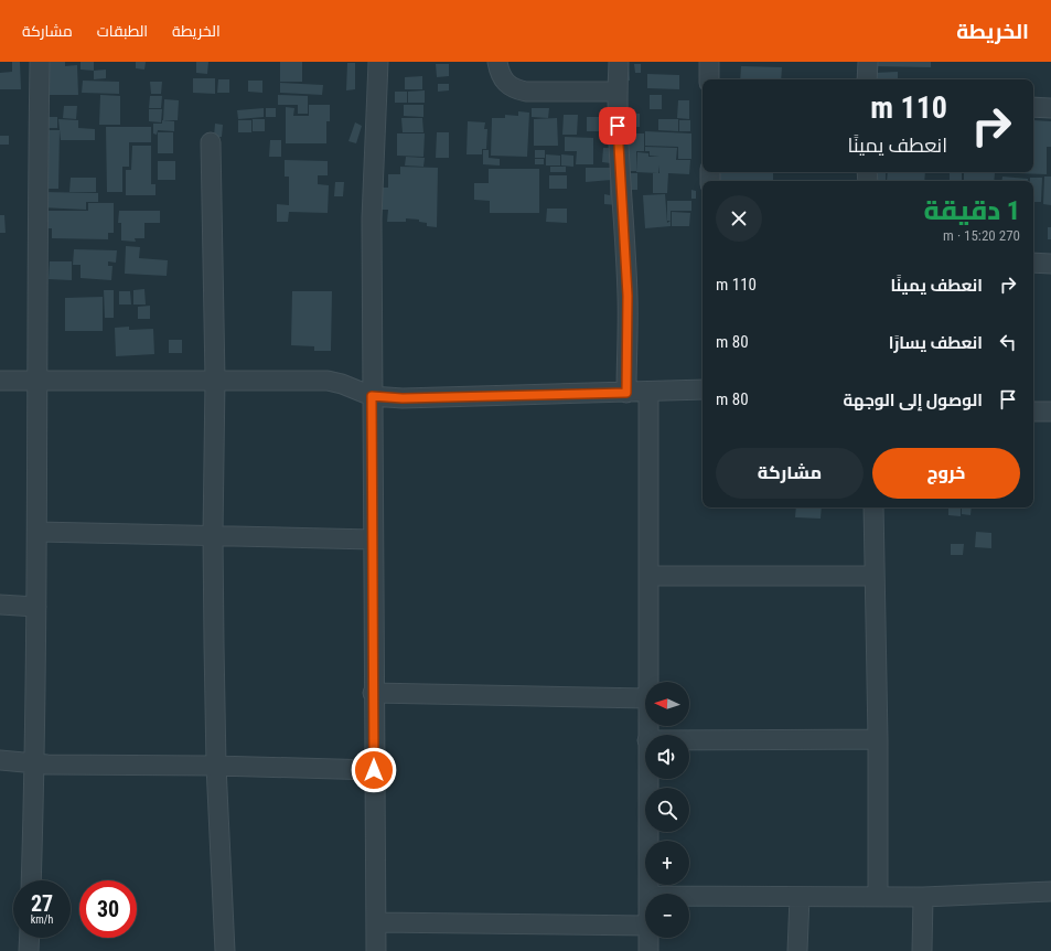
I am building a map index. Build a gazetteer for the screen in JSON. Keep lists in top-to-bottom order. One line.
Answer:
{"north":"left","page":{"header":"الخريطة","nav":["الخريطة","الطبقات","مشاركة"],"turn":["110 m","انعطف يمينًا"],"heading":["1 دقيقة","270 m · 15:20"],"list":[{"name":"انعطف يمينًا","value":"110 m"},{"name":"انعطف يسارًا","value":"80 m"},{"name":"الوصول إلى الوجهة","value":"80 m"}],"buttons":["خروج","مشاركة"],"map_buttons":["+","−"],"speed":"27 km/h","limit":"30"}}
